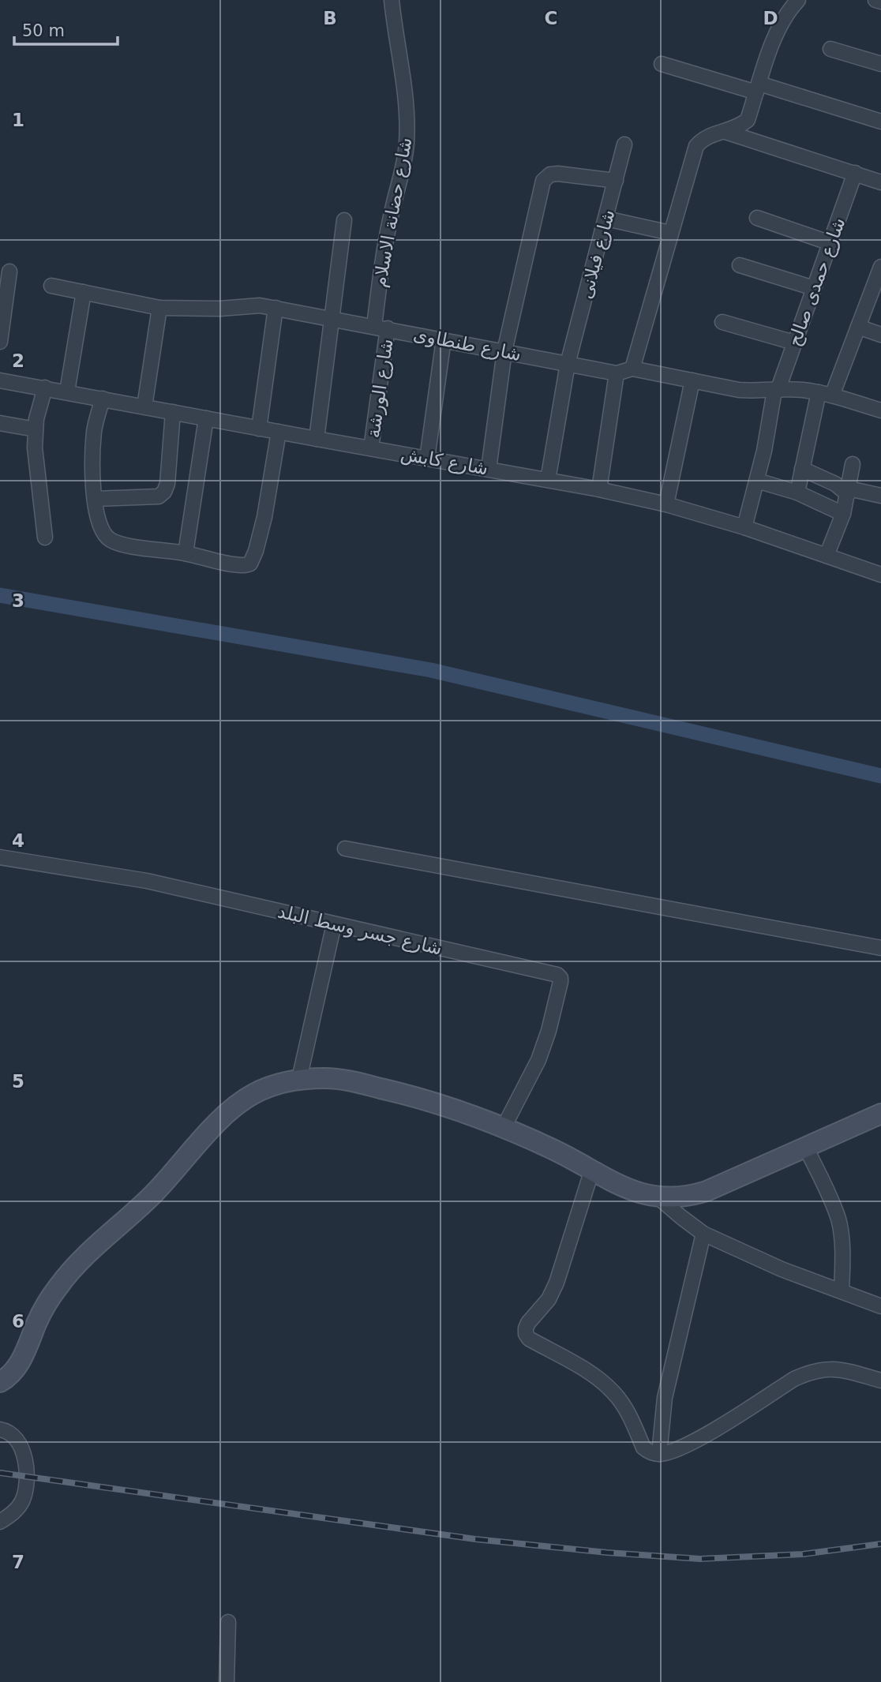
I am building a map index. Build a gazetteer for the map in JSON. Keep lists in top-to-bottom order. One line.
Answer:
{"streets":{"street":["شارع حضانة الاسلام","شارع فيلانى","شارع حمدى صالح","شارع طنطاوى","شارع الورشة","شارع كابش","شارع جسر وسط البلد"]},"crossings":[["شارع حضانة الاسلام","شارع طنطاوى"],["شارع حضانة الاسلام","شارع الورشة"],["شارع فيلانى","شارع طنطاوى"],["شارع فيلانى","شارع كابش"],["شارع حمدى صالح","شارع طنطاوى"],["شارع حمدى صالح","شارع كابش"],["شارع طنطاوى","شارع الورشة"],["شارع الورشة","شارع كابش"]],"scale_bar":"50 m","grid":{"columns":["B","C","D"],"rows":["1","2","3","4","5","6","7"]}}
